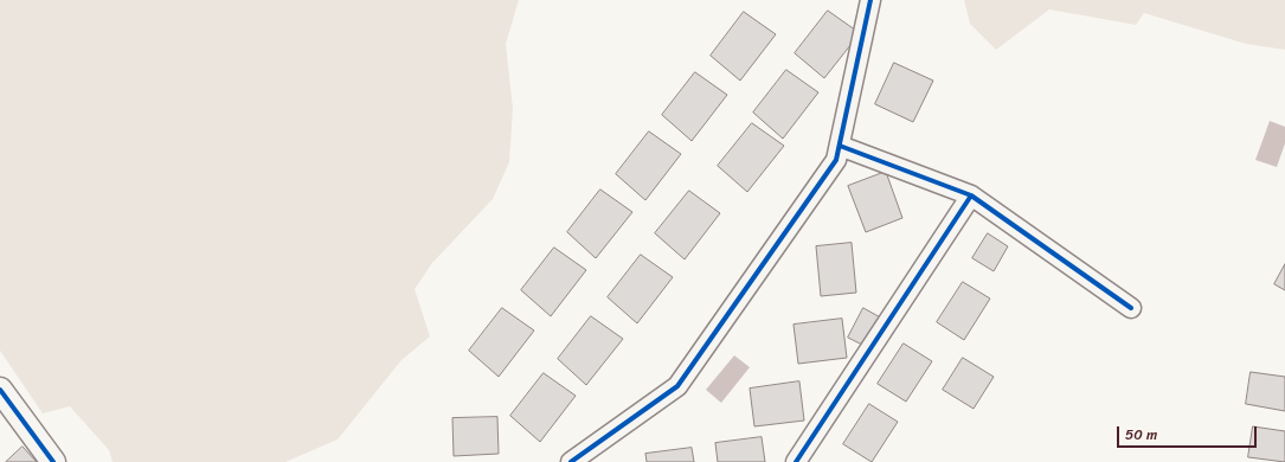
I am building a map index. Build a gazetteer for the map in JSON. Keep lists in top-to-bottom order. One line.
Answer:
{"scale_bar":"50 m"}
